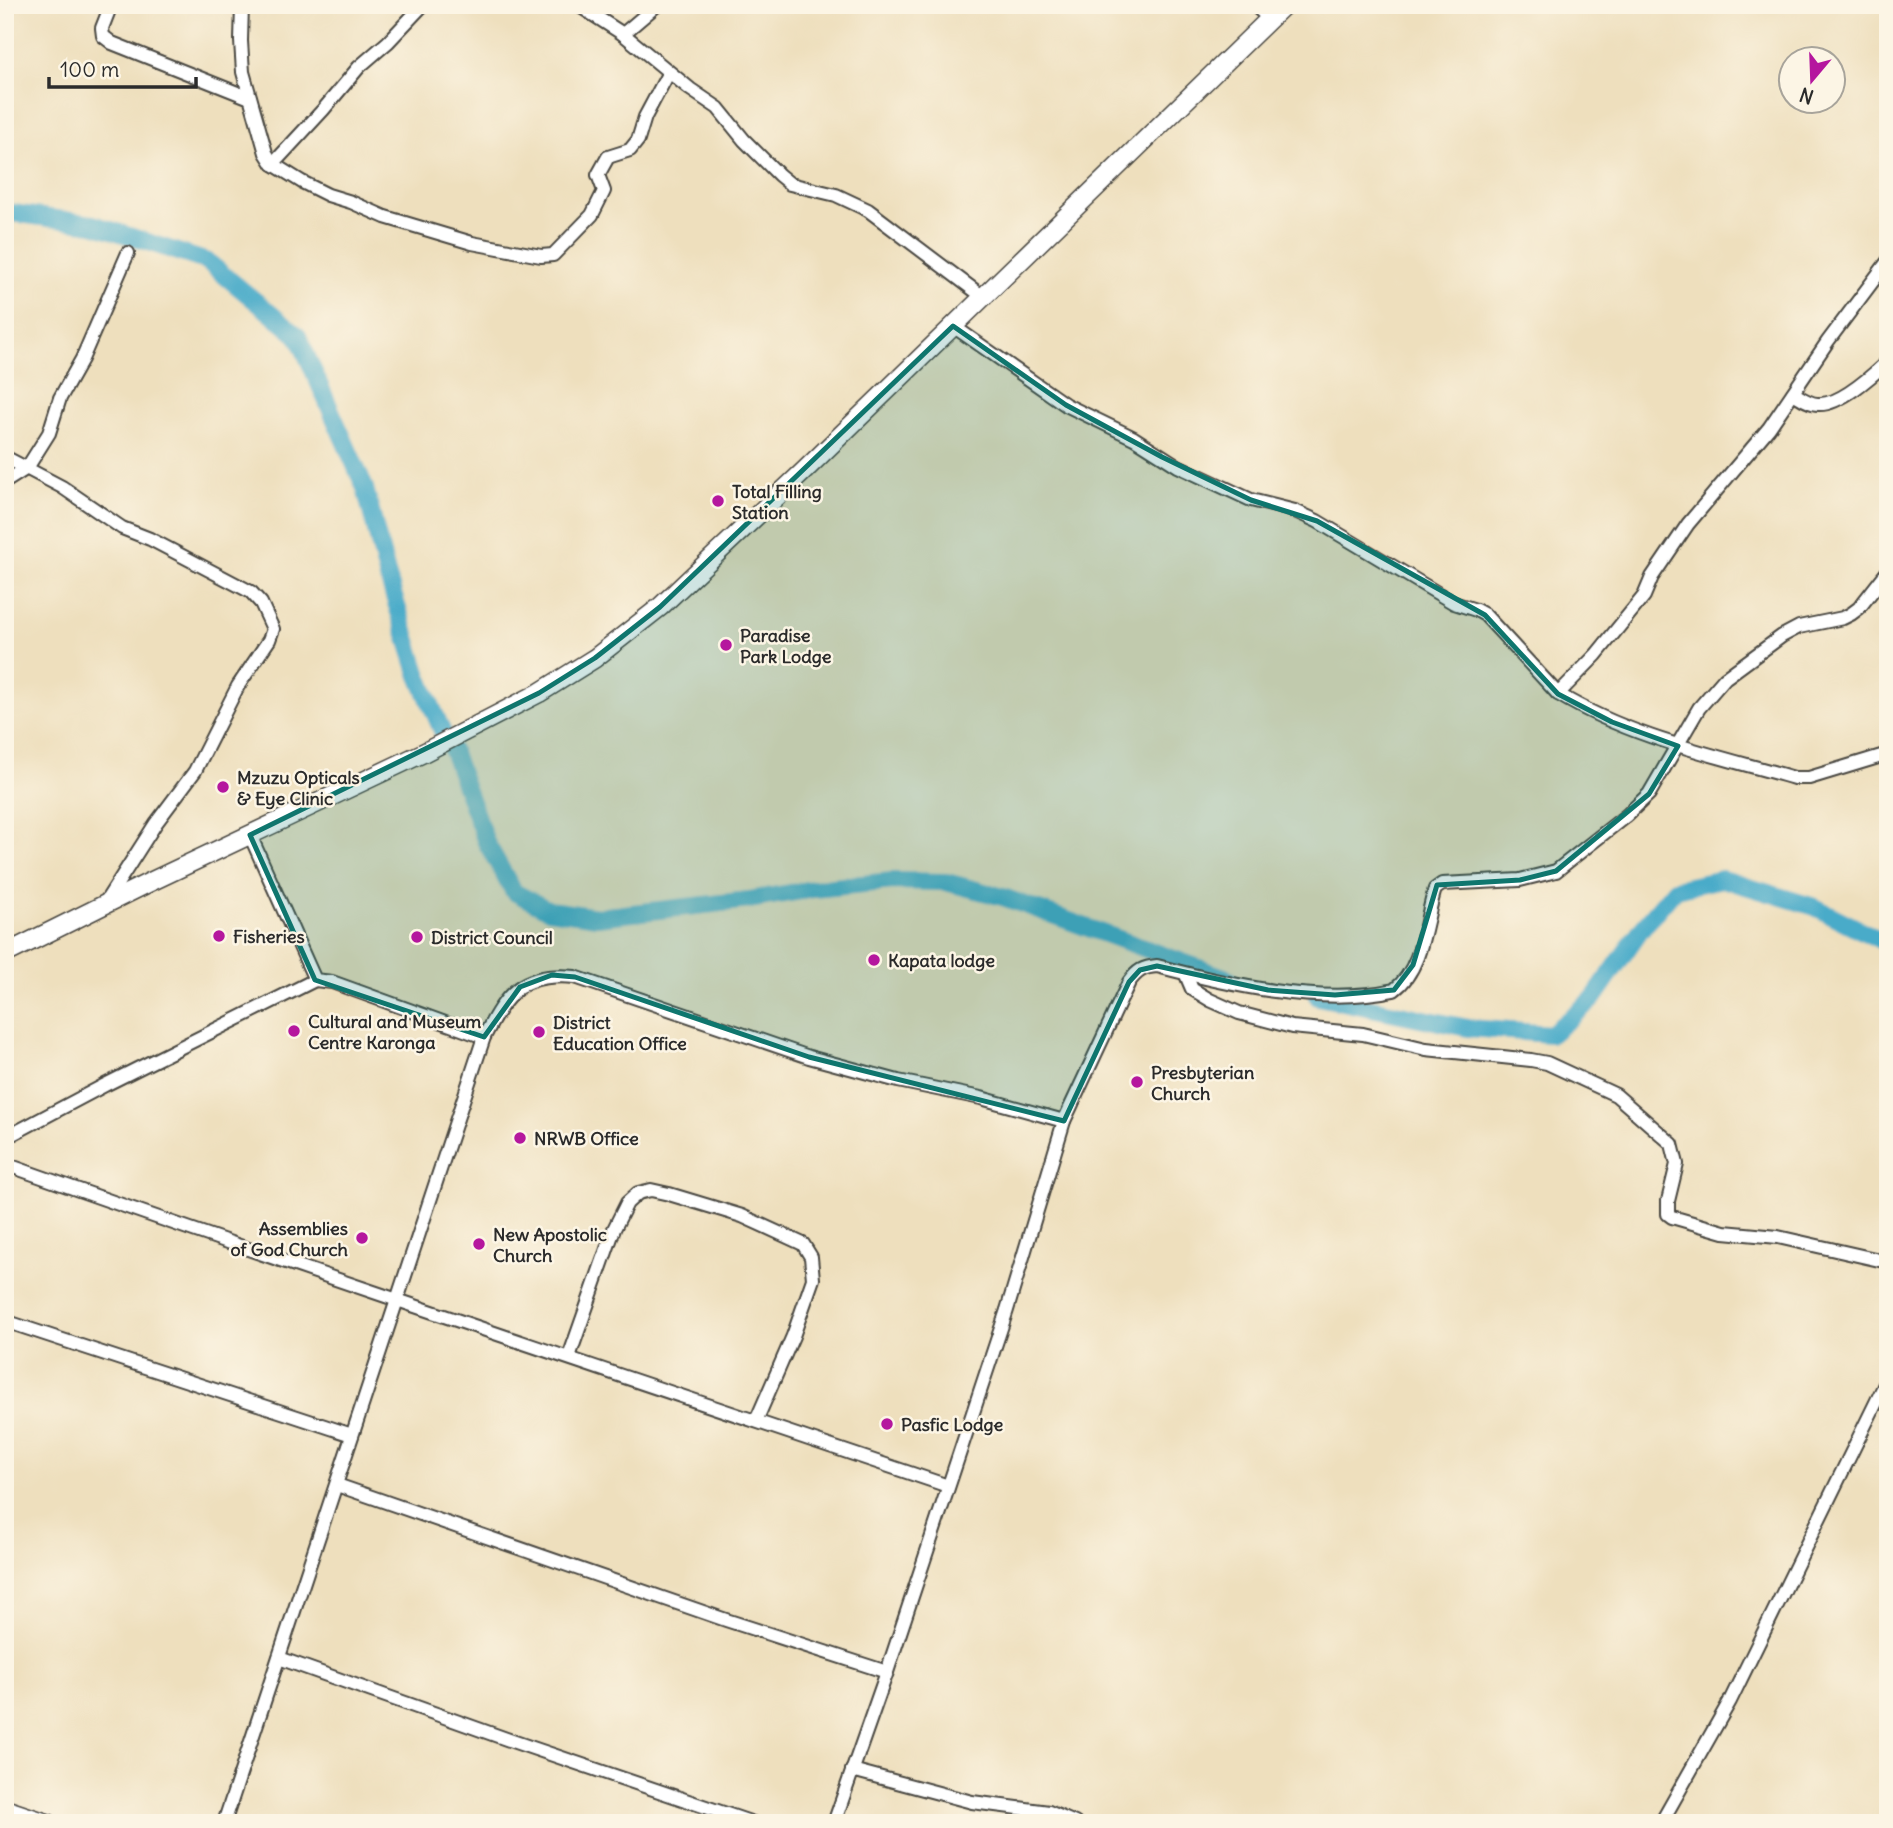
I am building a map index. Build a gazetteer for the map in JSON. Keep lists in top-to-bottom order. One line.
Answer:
{"places":["Total Filling Station","Paradise Park Lodge","Mzuzu Opticals & Eye Clinic","Fisheries","District Council","Kapata lodge","Cultural and Museum Centre Karonga","District Education Office","Presbyterian Church","NRWB Office","Assemblies of God Church","New Apostolic Church","Pasfic Lodge"],"scale_bar":"100 m","north":"bottom"}
